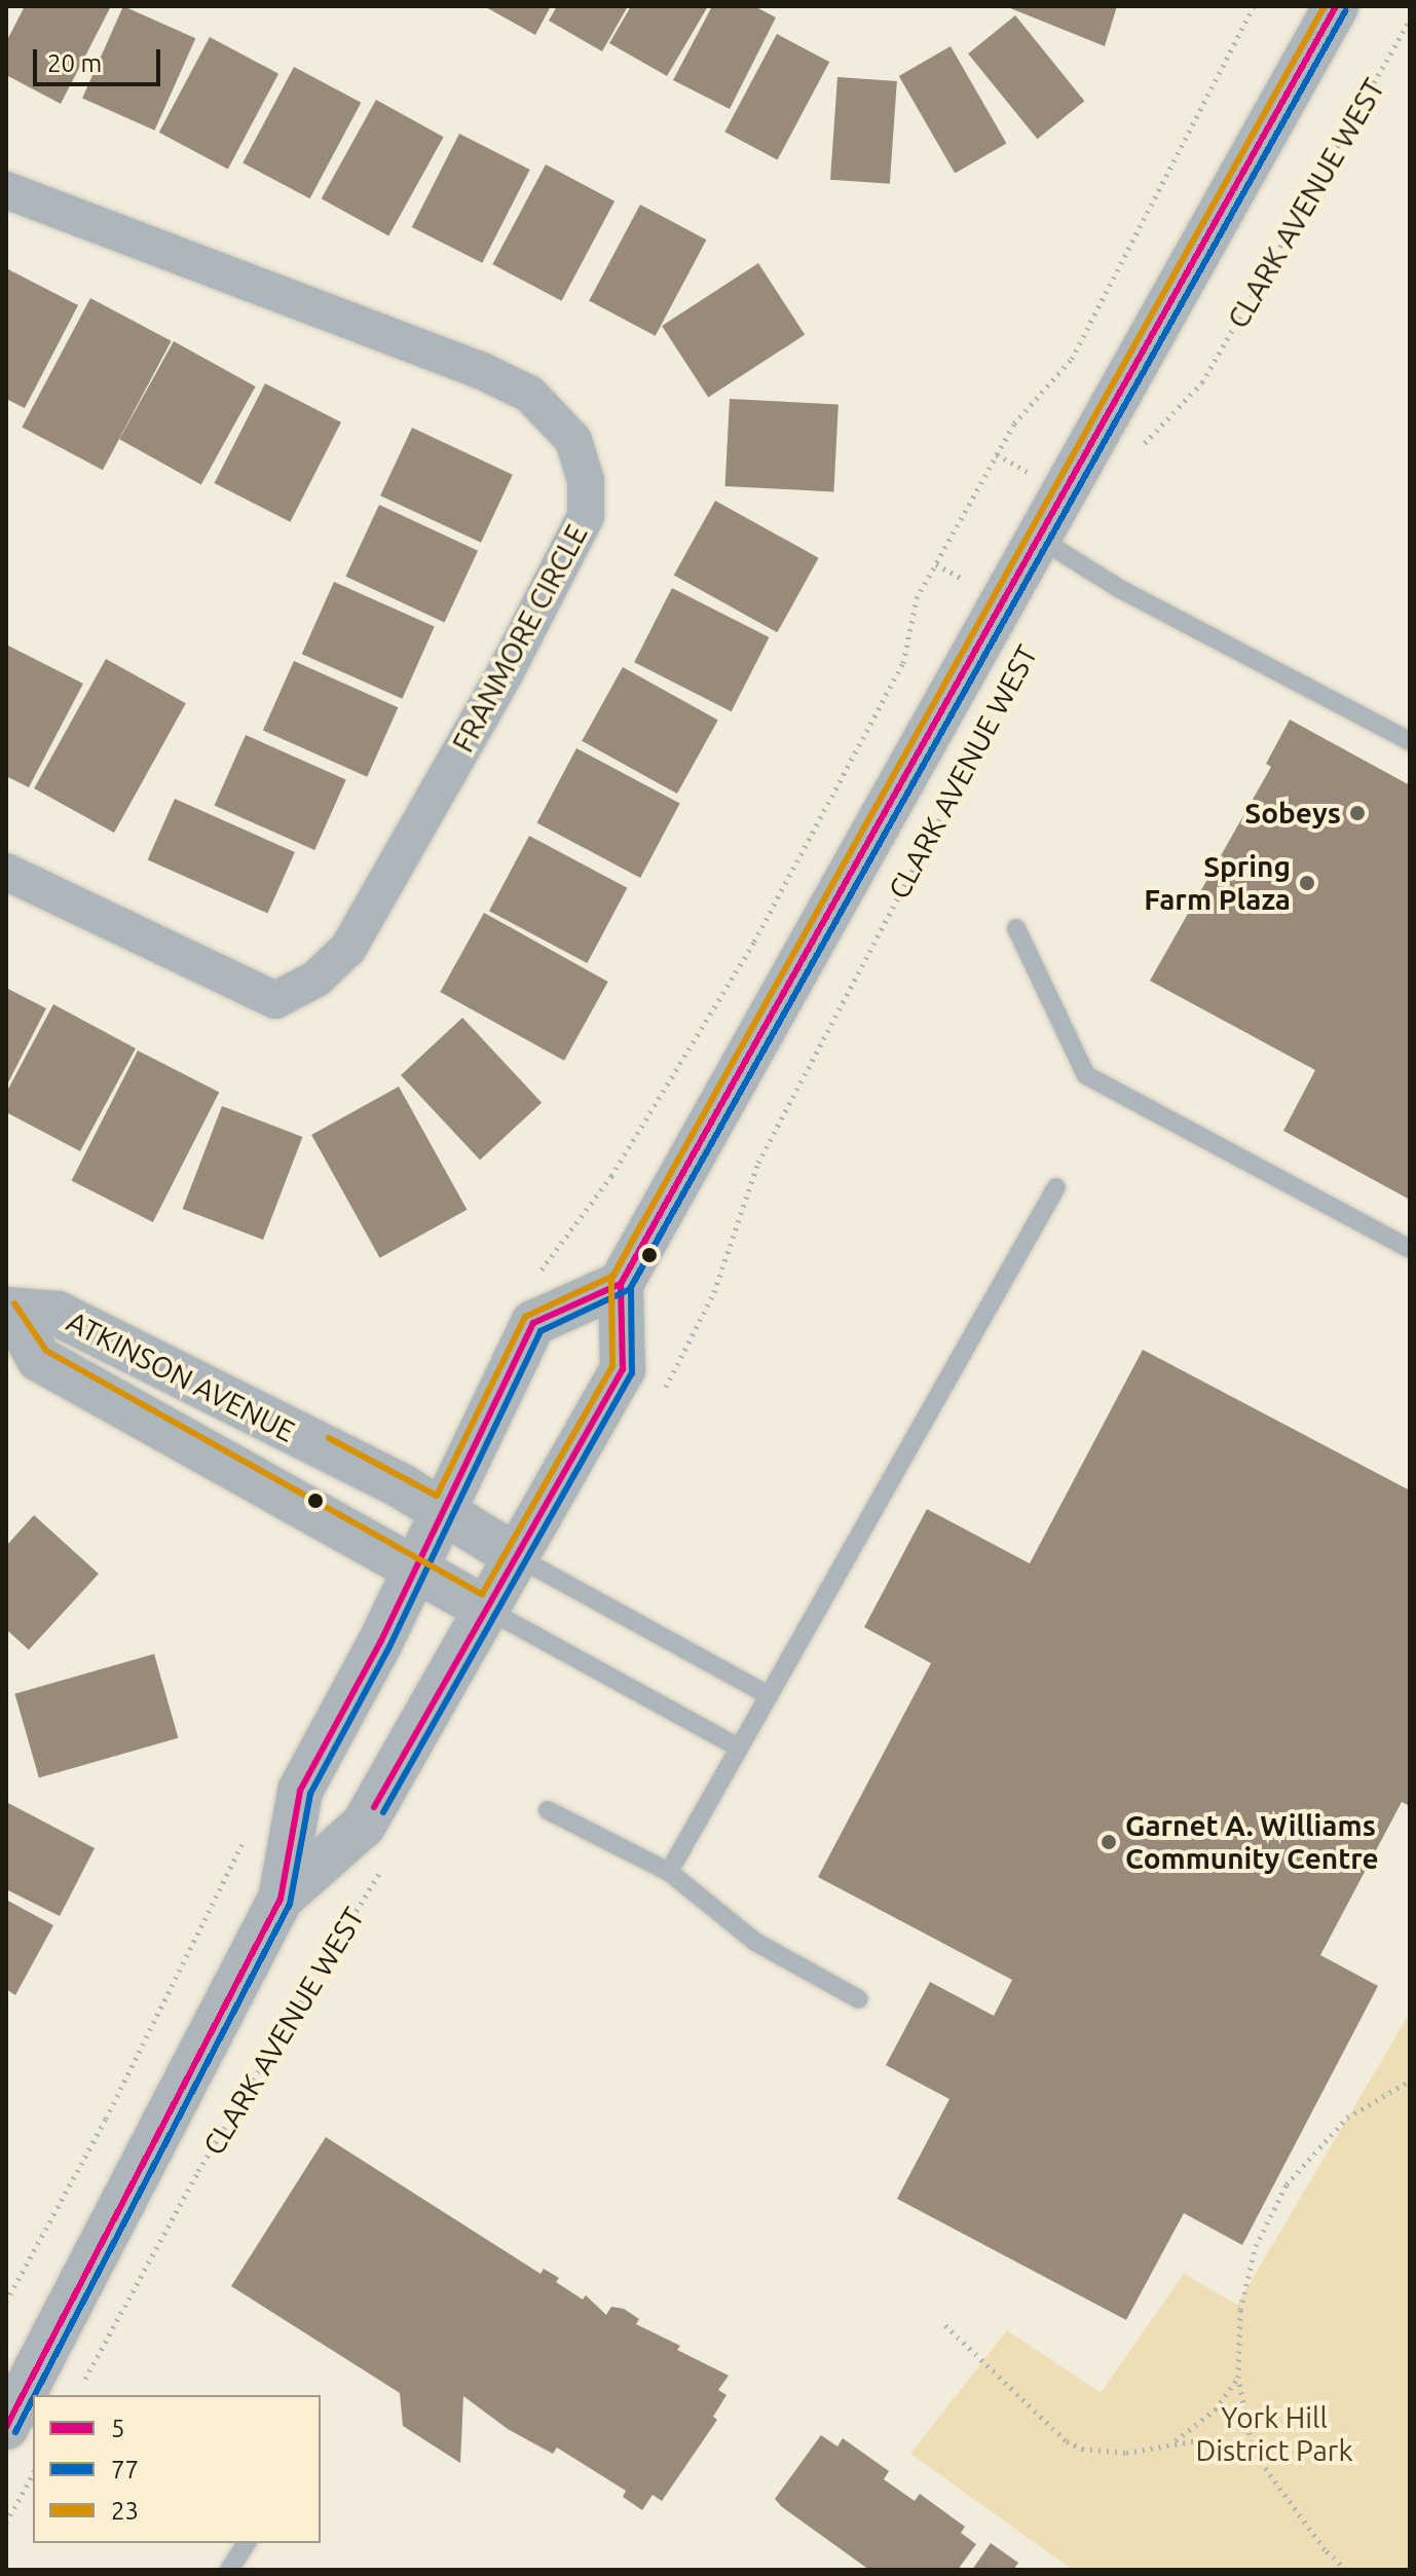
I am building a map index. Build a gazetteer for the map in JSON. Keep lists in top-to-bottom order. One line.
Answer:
{"streets":{"street":["CLARK AVENUE WEST","FRANMORE CIRCLE","ATKINSON AVENUE"]},"crossings":[["CLARK AVENUE WEST","ATKINSON AVENUE"]],"parks":["York Hill District Park"],"places":["Sobeys","Spring Farm Plaza","Garnet A. Williams Community Centre"],"lines":["transit line 5","transit line 23","transit line 77"],"legend":["5","77","23"],"scale_bar":"20 m"}
